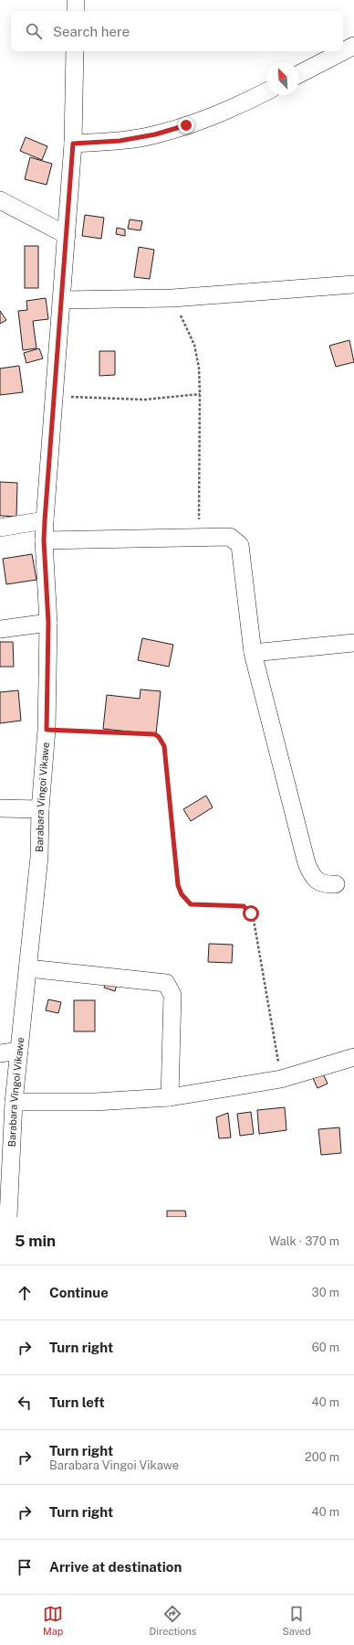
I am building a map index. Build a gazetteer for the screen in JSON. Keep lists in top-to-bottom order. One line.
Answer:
{"streets":{"street":["Barabara Vingoi Vikawe"]},"north":"top left","page":{"search":"Search here","heading":["5 min","Walk · 370 m"],"list":[["Continue","30 m"],["Turn right","60 m"],["Turn left","40 m"],["Turn right","Barabara Vingoi Vikawe","200 m"],["Turn right","40 m"],"Arrive at destination"],"nav":["Map","Directions","Saved"]}}
